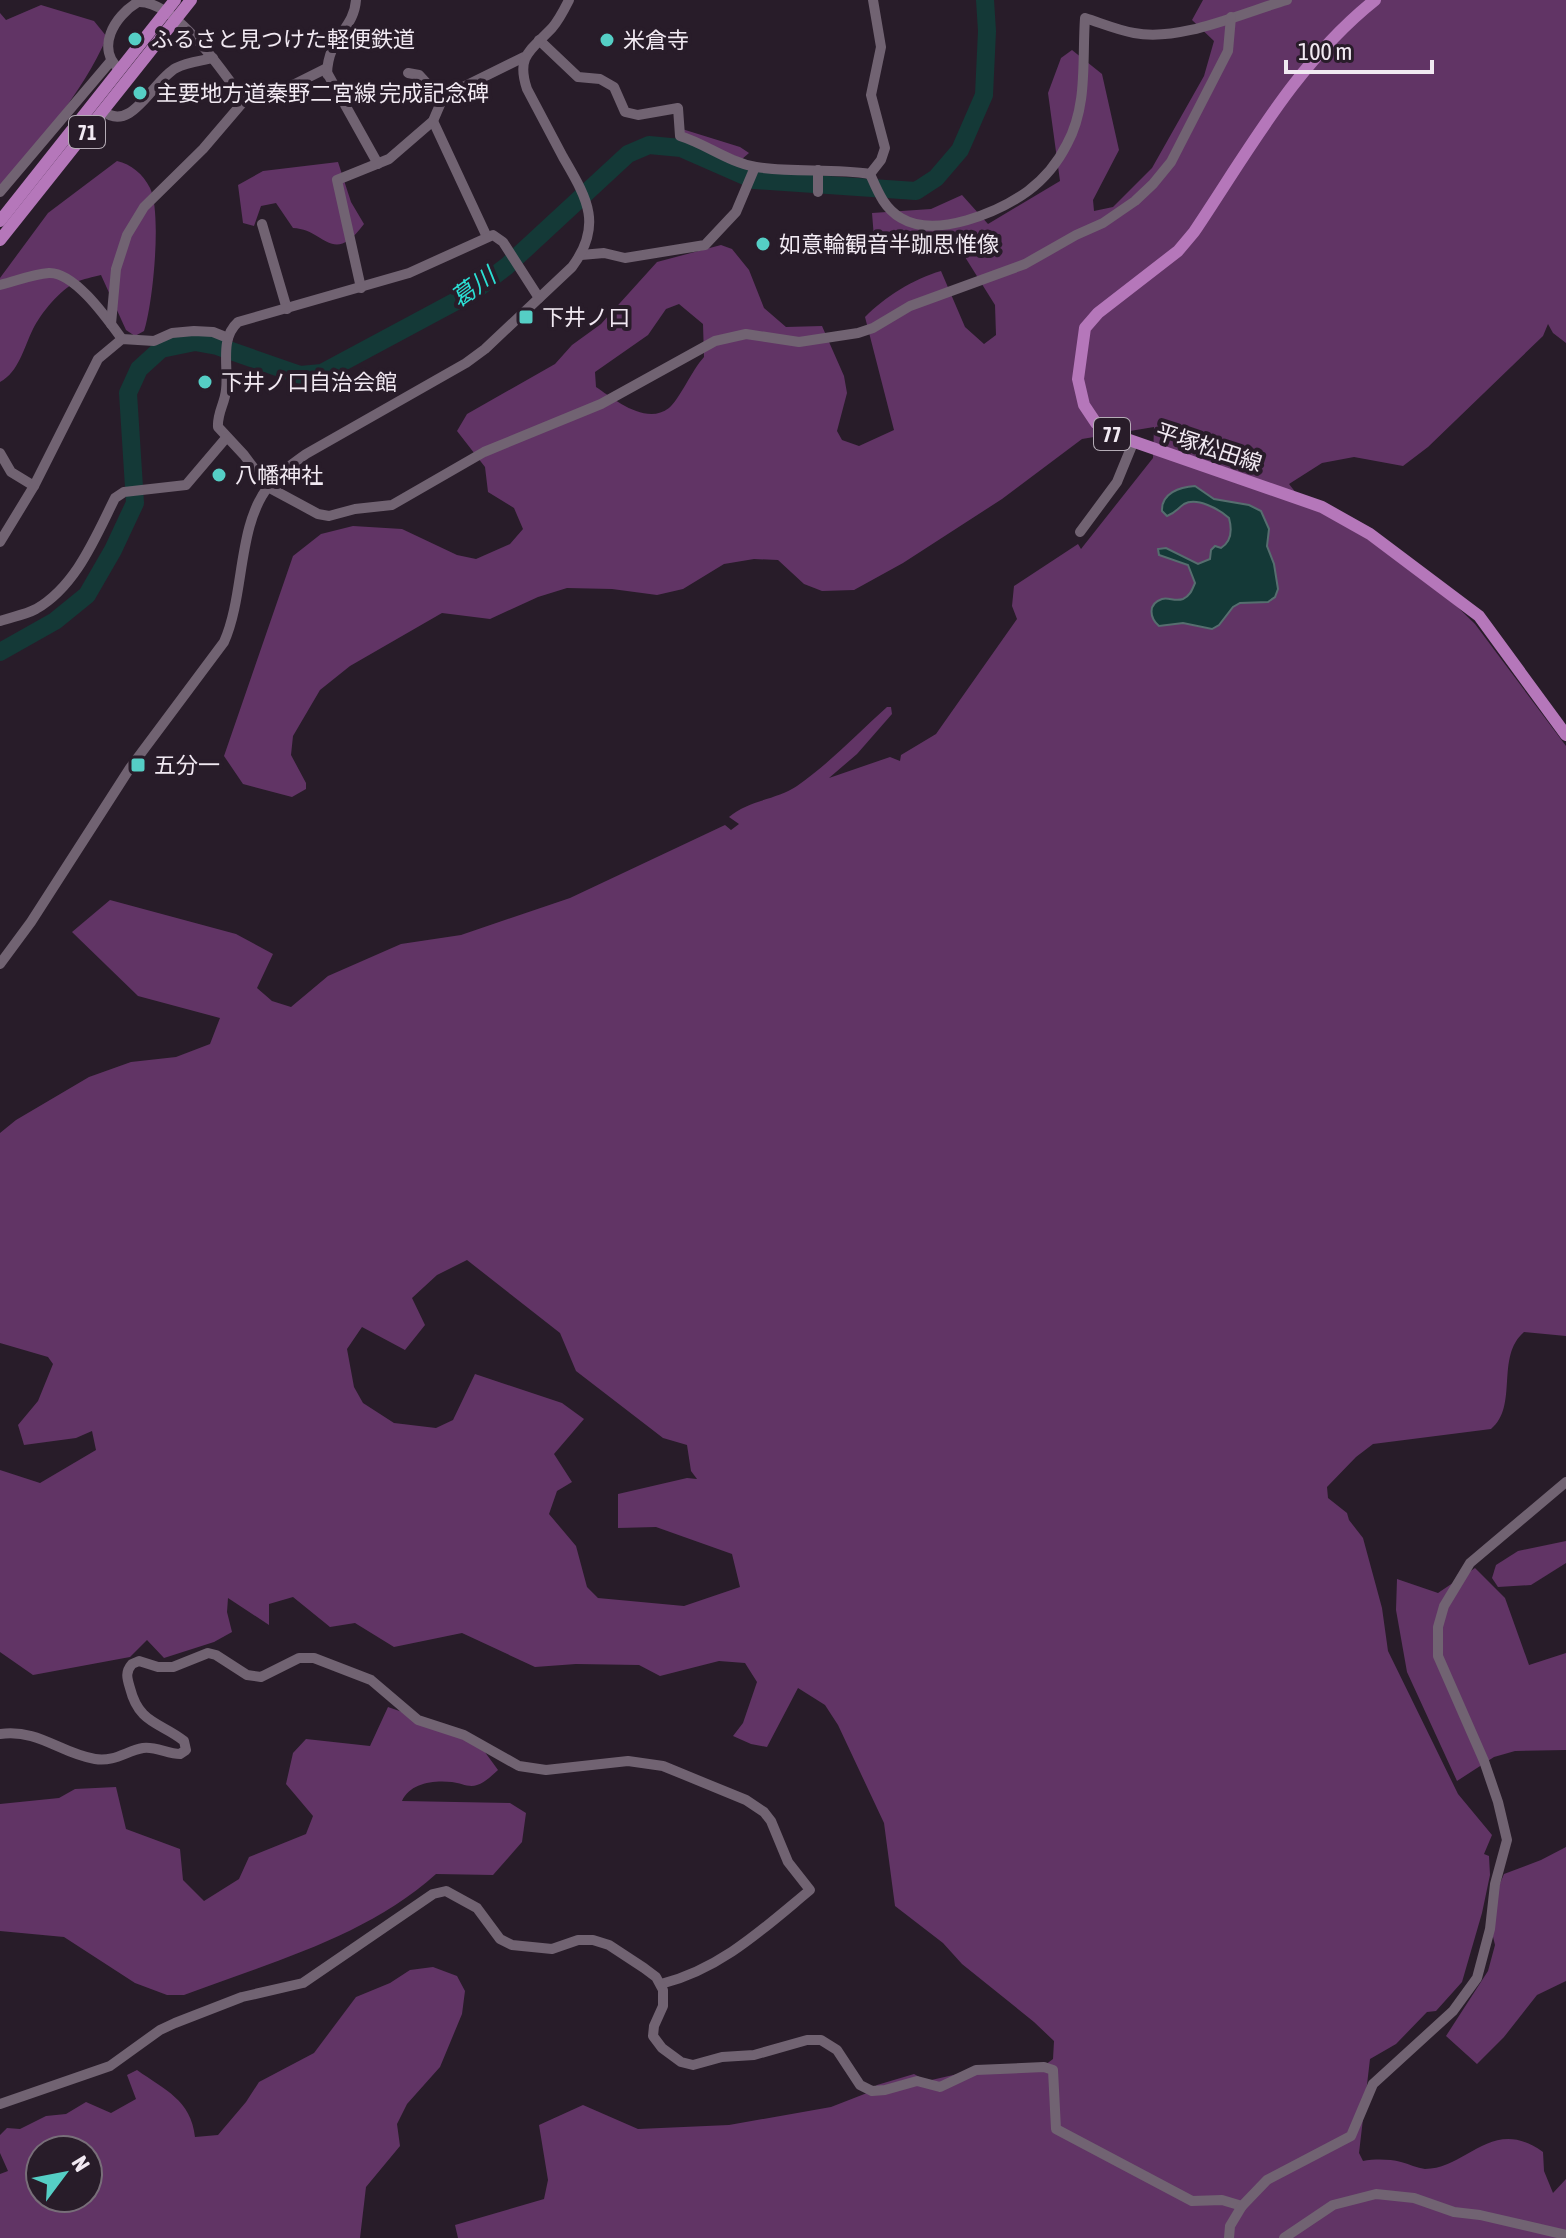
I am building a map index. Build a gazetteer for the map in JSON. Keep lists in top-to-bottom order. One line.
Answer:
{"streets":{"main road":["71","77","平塚松田線"]},"water":["葛川"],"places":{"other":["ふるさと見つけた軽便鉄道","米倉寺","主要地方道秦野二宮線 完成記念碑","如意輪観音半跏思惟像","下井ノ口自治会館","八幡神社"],"transit":["下井ノ口","五分一"]},"scale_bar":"100 m","north":"top right"}
